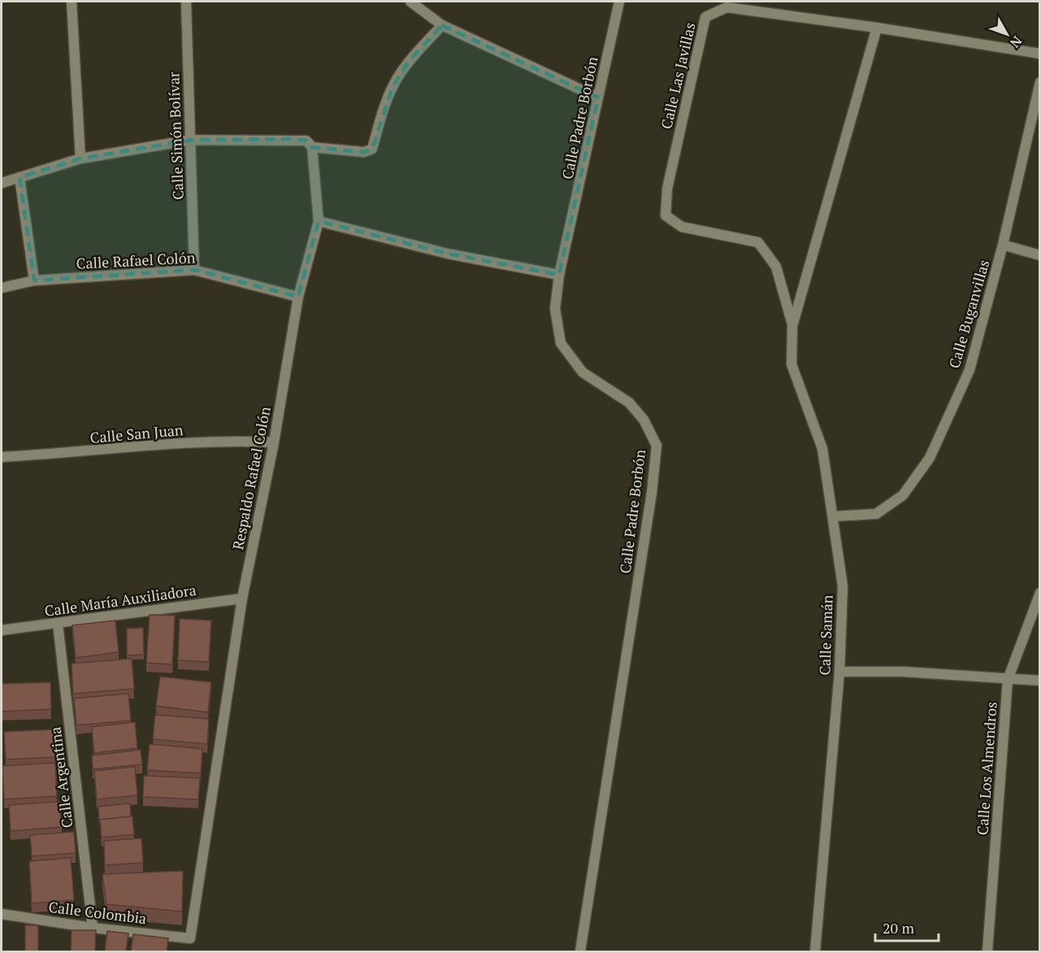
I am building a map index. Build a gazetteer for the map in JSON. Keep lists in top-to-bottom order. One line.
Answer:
{"streets":{"street":["Calle Las Javillas","Calle Padre Borbón","Calle Simón Bolívar","Calle Rafael Colón","Calle Buganvillas","Calle San Juan","Respaldo Rafael Colón","Calle María Auxiliadora","Calle Samán","Calle Los Almendros","Calle Argentina","Calle Colombia"]},"crossings":[["Calle Las Javillas","Calle Samán"],["Calle Simón Bolívar","Calle Rafael Colón"],["Calle Rafael Colón","Respaldo Rafael Colón"],["Calle Buganvillas","Calle Samán"],["Calle San Juan","Respaldo Rafael Colón"],["Respaldo Rafael Colón","Calle María Auxiliadora"],["Respaldo Rafael Colón","Calle Colombia"],["Calle María Auxiliadora","Calle Argentina"],["Calle Argentina","Calle Colombia"]],"scale_bar":"20 m","north":"bottom right"}
